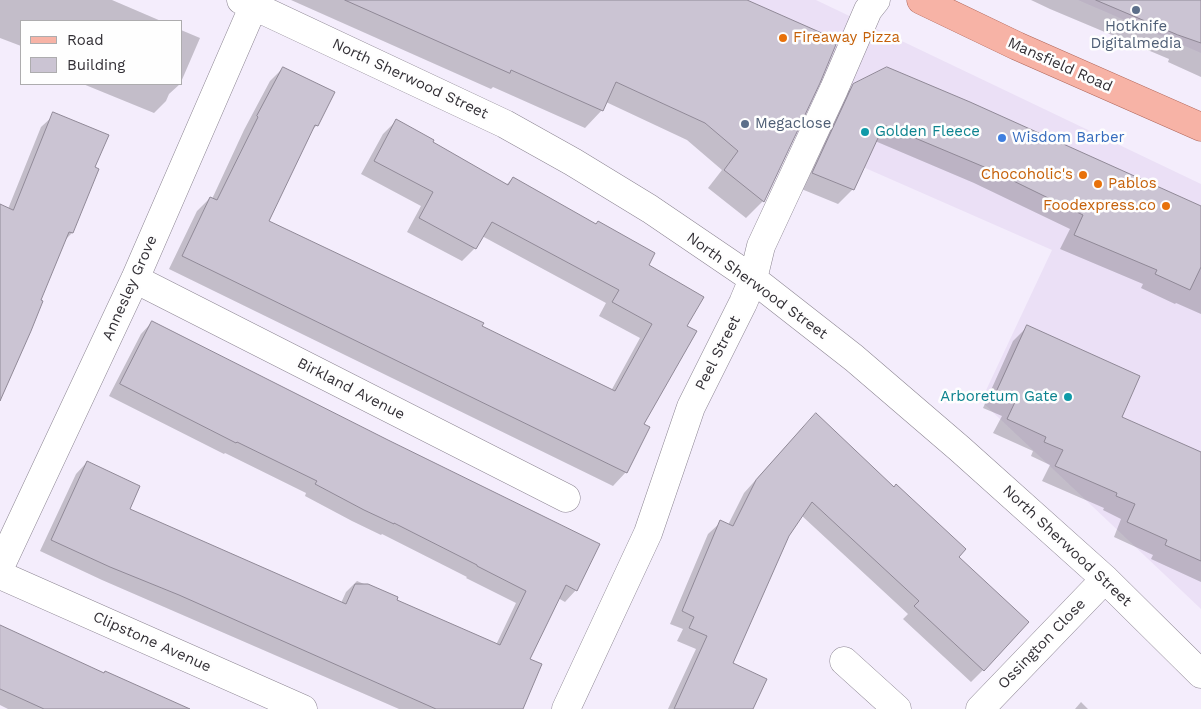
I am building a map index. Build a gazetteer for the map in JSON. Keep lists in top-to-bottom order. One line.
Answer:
{"streets":{"main road":["Mansfield Road"],"street":["North Sherwood Street","Annesley Grove","Peel Street","Birkland Avenue","Clipstone Avenue","Ossington Close"]},"crossings":[["North Sherwood Street","Annesley Grove"],["North Sherwood Street","Peel Street"],["North Sherwood Street","Ossington Close"],["Annesley Grove","Birkland Avenue"]],"places":["Hotknife Digitalmedia","Fireaway Pizza","Megaclose","Golden Fleece","Wisdom Barber","Chocoholic's","Pablos","Foodexpress.co","Arboretum Gate"],"legend":["Road","Building"]}
